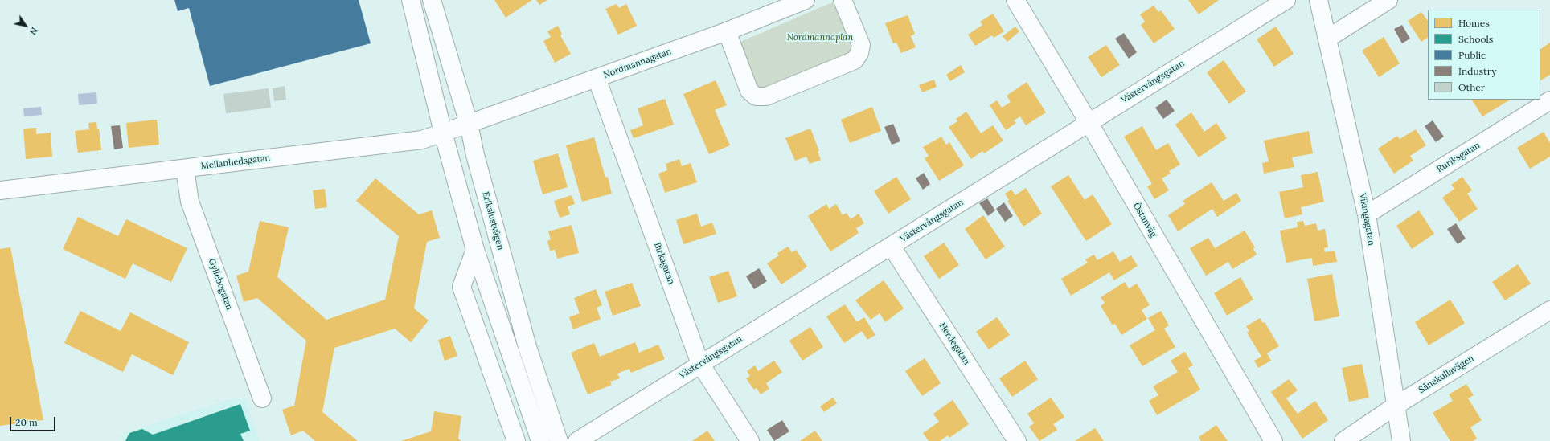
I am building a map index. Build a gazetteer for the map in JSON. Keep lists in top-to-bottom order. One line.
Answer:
{"streets":{"street":["Nordmannagatan","Västervångsgatan","Ruriksgatan","Mellanhedsgatan","Vikingagatan","Östanväg","Erikslustvägen","Birkagatan","Gyllebogatan","Herdegatan","Sånekullavägen"]},"crossings":[["Nordmannagatan","Mellanhedsgatan"],["Nordmannagatan","Erikslustvägen"],["Nordmannagatan","Birkagatan"],["Västervångsgatan","Östanväg"],["Västervångsgatan","Birkagatan"],["Västervångsgatan","Herdegatan"],["Ruriksgatan","Vikingagatan"],["Mellanhedsgatan","Erikslustvägen"],["Mellanhedsgatan","Gyllebogatan"],["Vikingagatan","Sånekullavägen"]],"parks":["Nordmannaplan"],"legend":["Homes","Schools","Public","Industry","Other"],"scale_bar":"20 m","north":"bottom right"}
